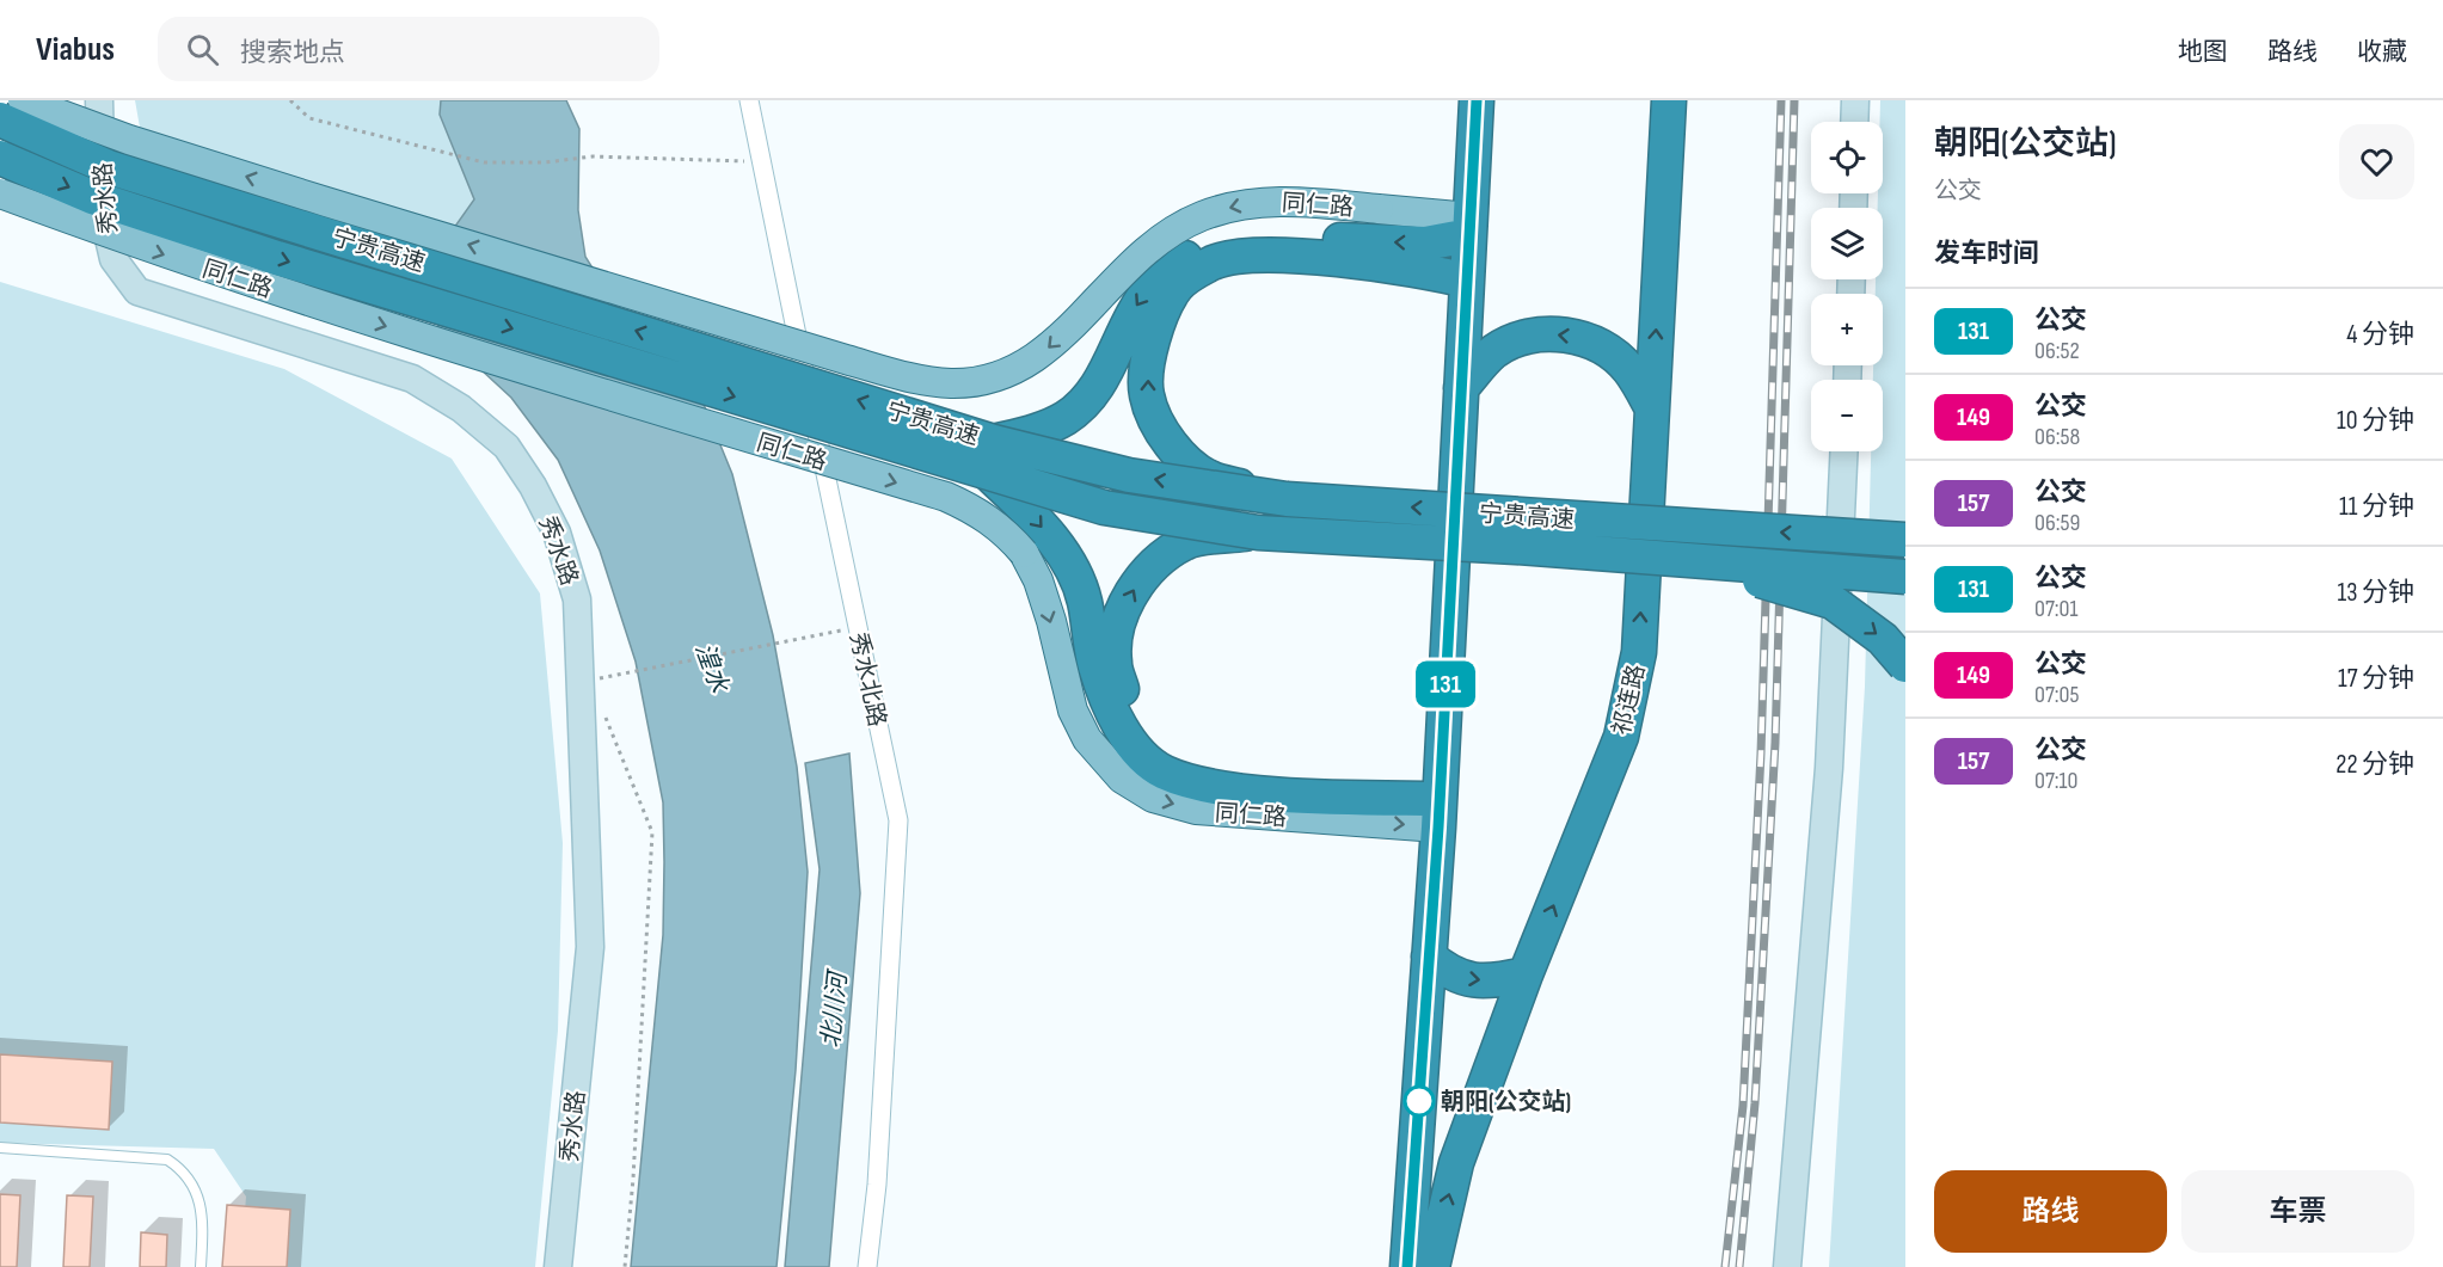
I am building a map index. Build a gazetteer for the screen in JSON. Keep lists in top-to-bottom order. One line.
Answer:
{"streets":{"highway":["宁贵高速","祁连路"],"main road":["同仁路"],"street":["秀水路","秀水北路"]},"water":["湟水","北川河"],"places":["朝阳(公交站)"],"lines":["bus line 131"],"page":{"header":"Viabus","search":"搜索地点","nav":["地图","路线","收藏"],"on_map":"131","heading":[["朝阳(公交站)","公交"],"发车时间"],"map_buttons":["+","−"],"list":[{"mark":"131","name":"公交","note":"06:52","value":"4 分钟"},{"mark":"149","name":"公交","note":"06:58","value":"10 分钟"},{"mark":"157","name":"公交","note":"06:59","value":"11 分钟"},{"mark":"131","name":"公交","note":"07:01","value":"13 分钟"},{"mark":"149","name":"公交","note":"07:05","value":"17 分钟"},{"mark":"157","name":"公交","note":"07:10","value":"22 分钟"}],"buttons":["路线","车票"]}}
